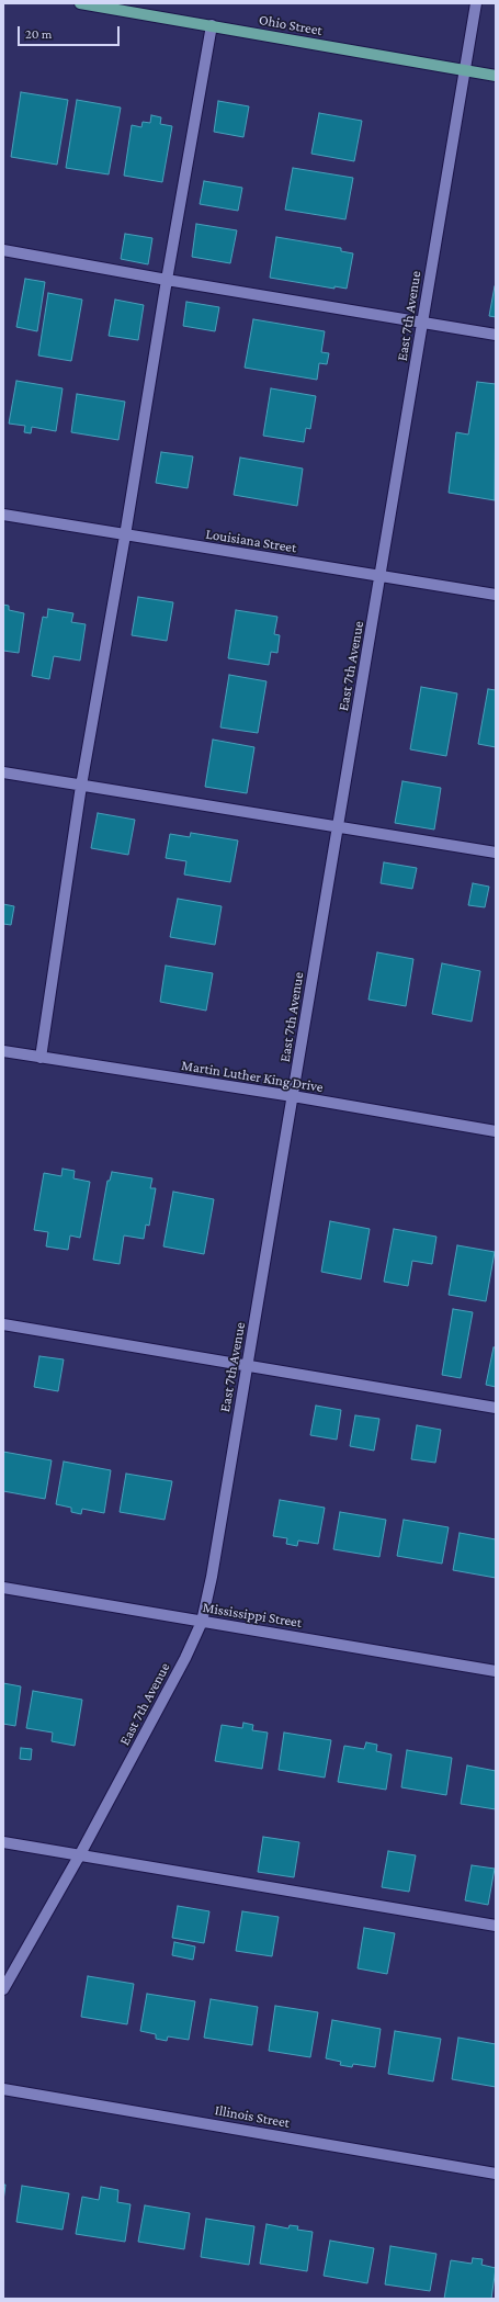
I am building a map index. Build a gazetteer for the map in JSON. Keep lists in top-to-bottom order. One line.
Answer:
{"streets":{"main road":["Ohio Street"],"street":["East 7th Avenue","Louisiana Street","Martin Luther King Drive","Mississippi Street","Illinois Street"]},"crossings":[["Ohio Street","East 7th Avenue"],["East 7th Avenue","Louisiana Street"],["East 7th Avenue","Martin Luther King Drive"],["East 7th Avenue","Mississippi Street"]],"scale_bar":"20 m"}
